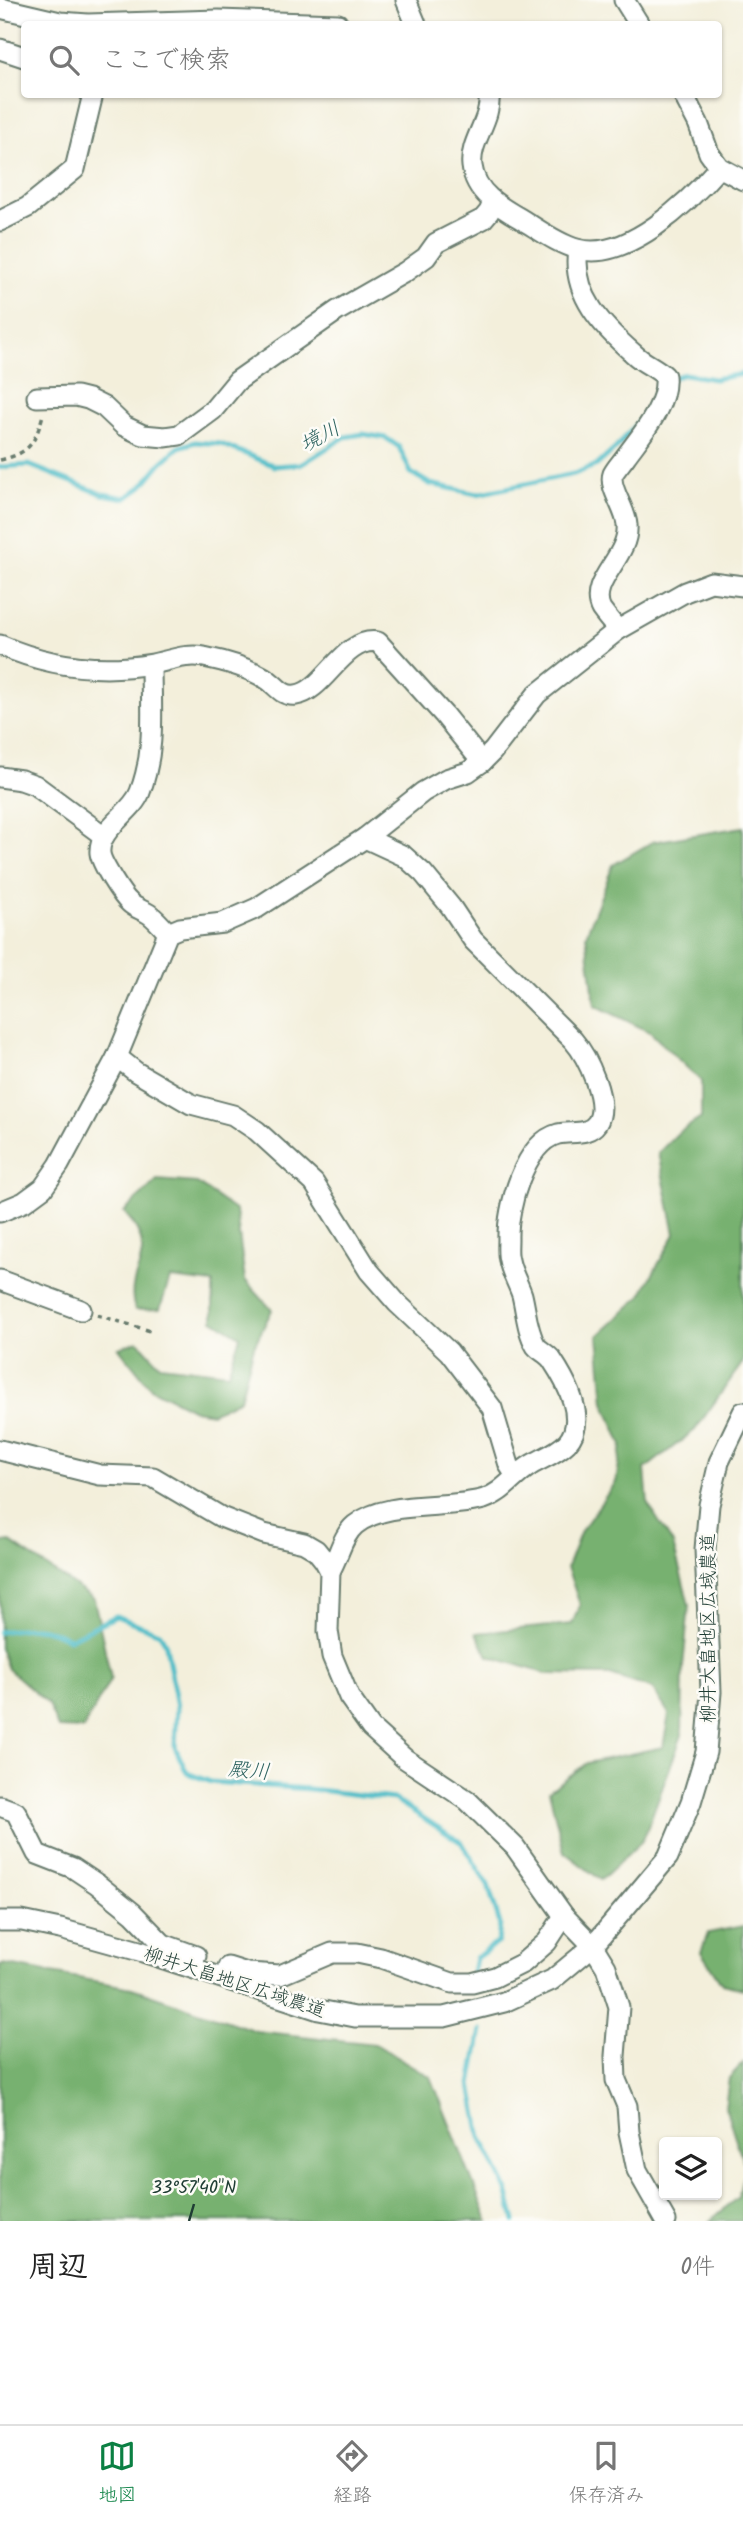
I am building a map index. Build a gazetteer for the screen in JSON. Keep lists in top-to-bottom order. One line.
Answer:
{"streets":{"street":["柳井大畠地区広域農道"]},"water":["境川","殿川"],"page":{"search":"ここで検索","heading":["周辺","0件"],"nav":["地図","経路","保存済み"]},"coordinates":["33°57'40\"N"]}
